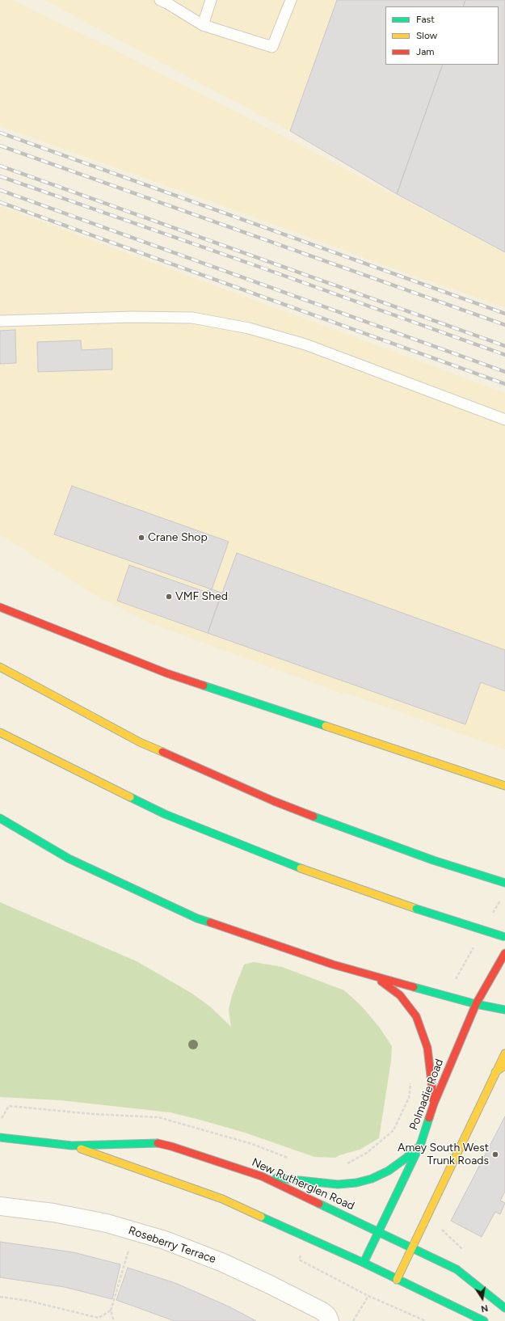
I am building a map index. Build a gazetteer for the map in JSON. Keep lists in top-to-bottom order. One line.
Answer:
{"streets":{"main road":["Polmadie Road","New Rutherglen Road"],"street":["Roseberry Terrace"]},"crossings":[["Polmadie Road","New Rutherglen Road"]],"places":["Crane Shop","VMF Shed","Amey South West Trunk Roads"],"legend":["Fast","Slow","Jam"],"north":"bottom"}
